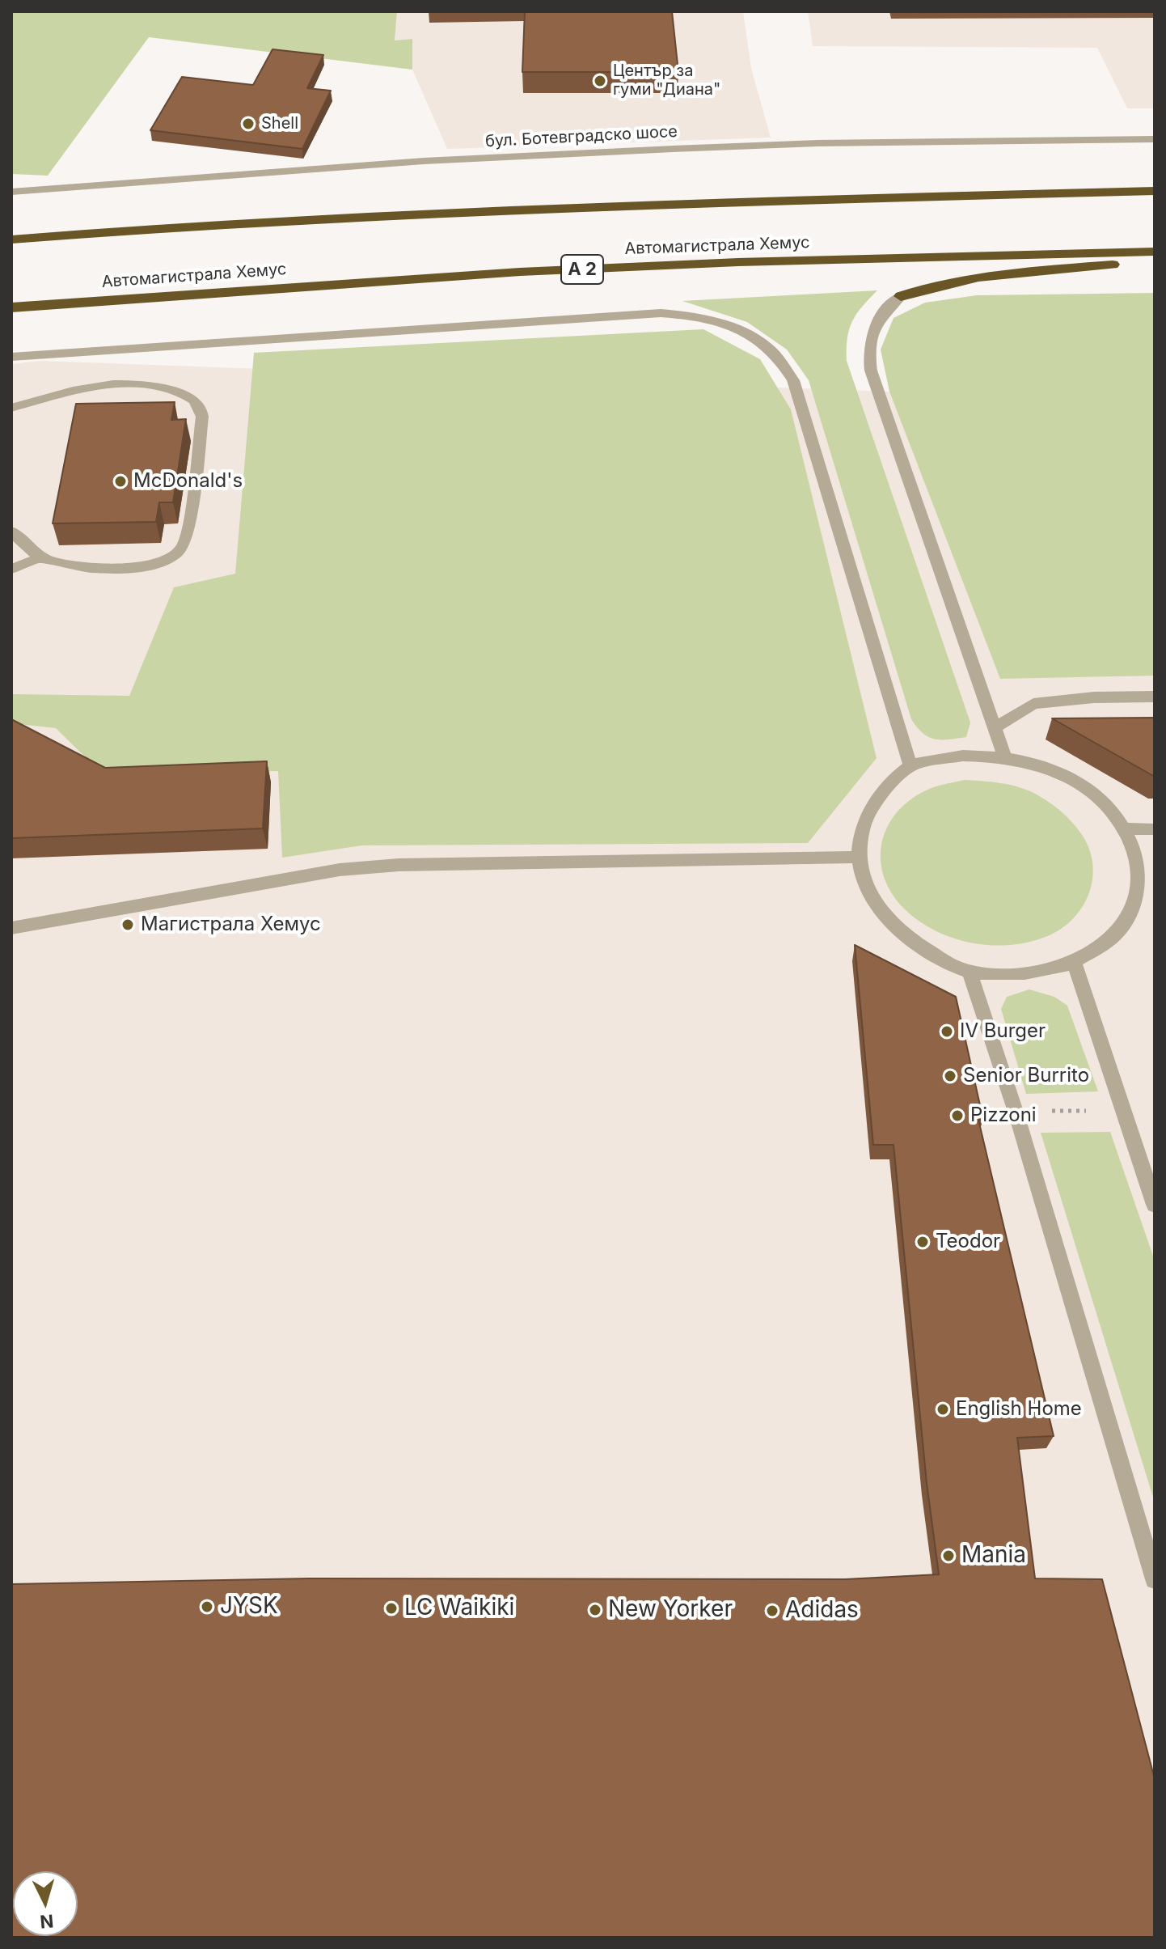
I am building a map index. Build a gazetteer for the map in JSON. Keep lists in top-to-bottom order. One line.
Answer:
{"streets":{"highway":["Автомагистрала Хемус","A 2"],"street":["бул. Ботевградско шосе"]},"places":["Център за гуми \"Диана\"","Shell","McDonald's","Магистрала Хемус","IV Burger","Senior Burrito","Pizzoni","Teodor","English Home","Mania","JYSK","LC Waikiki","New Yorker","Adidas"],"north":"bottom"}
